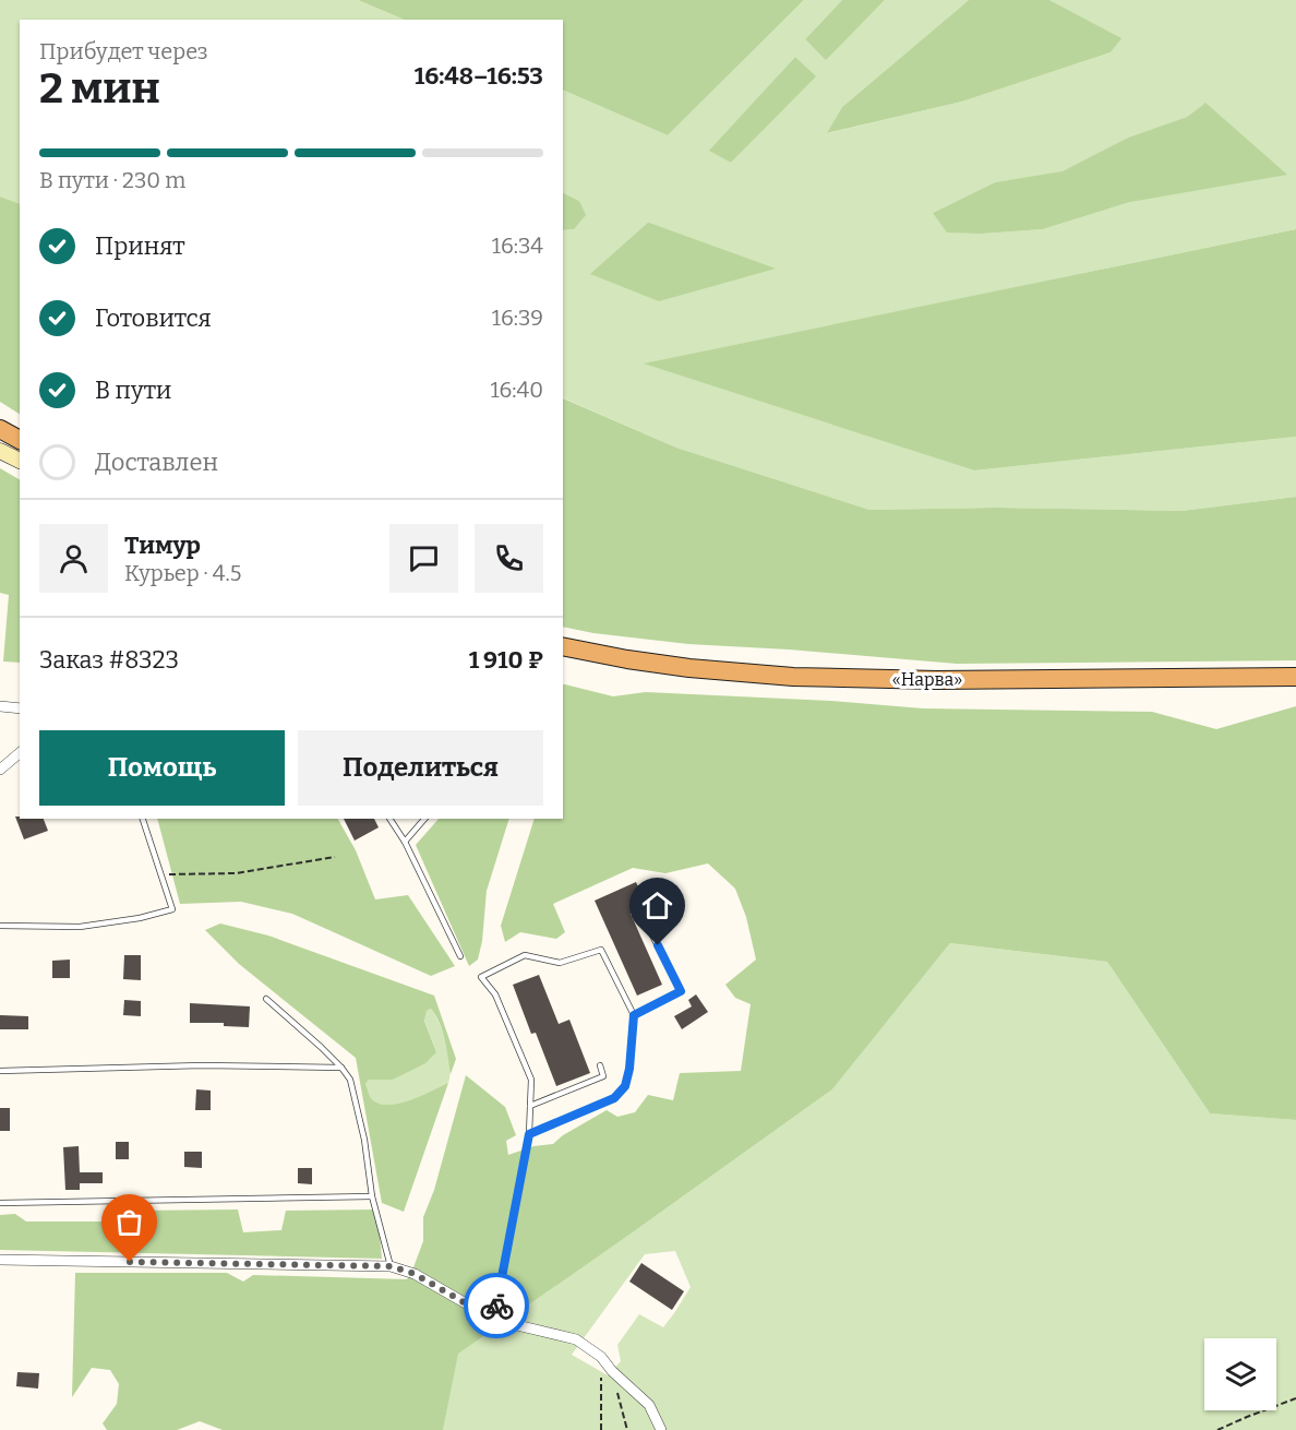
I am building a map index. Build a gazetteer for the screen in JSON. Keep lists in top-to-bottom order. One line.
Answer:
{"streets":{"highway":["«Нарва»"]},"page":{"heading":["2 мин","Прибудет через","16:48–16:53"],"panel":["Тимур","Курьер · 4.5","Заказ #8323","1 910 ₽"],"bar":"В пути · 230 m","list":[["Принят","16:34"],["Готовится","16:39"],["В пути","16:40"],"Доставлен"],"buttons":["Помощь","Поделиться"]}}
